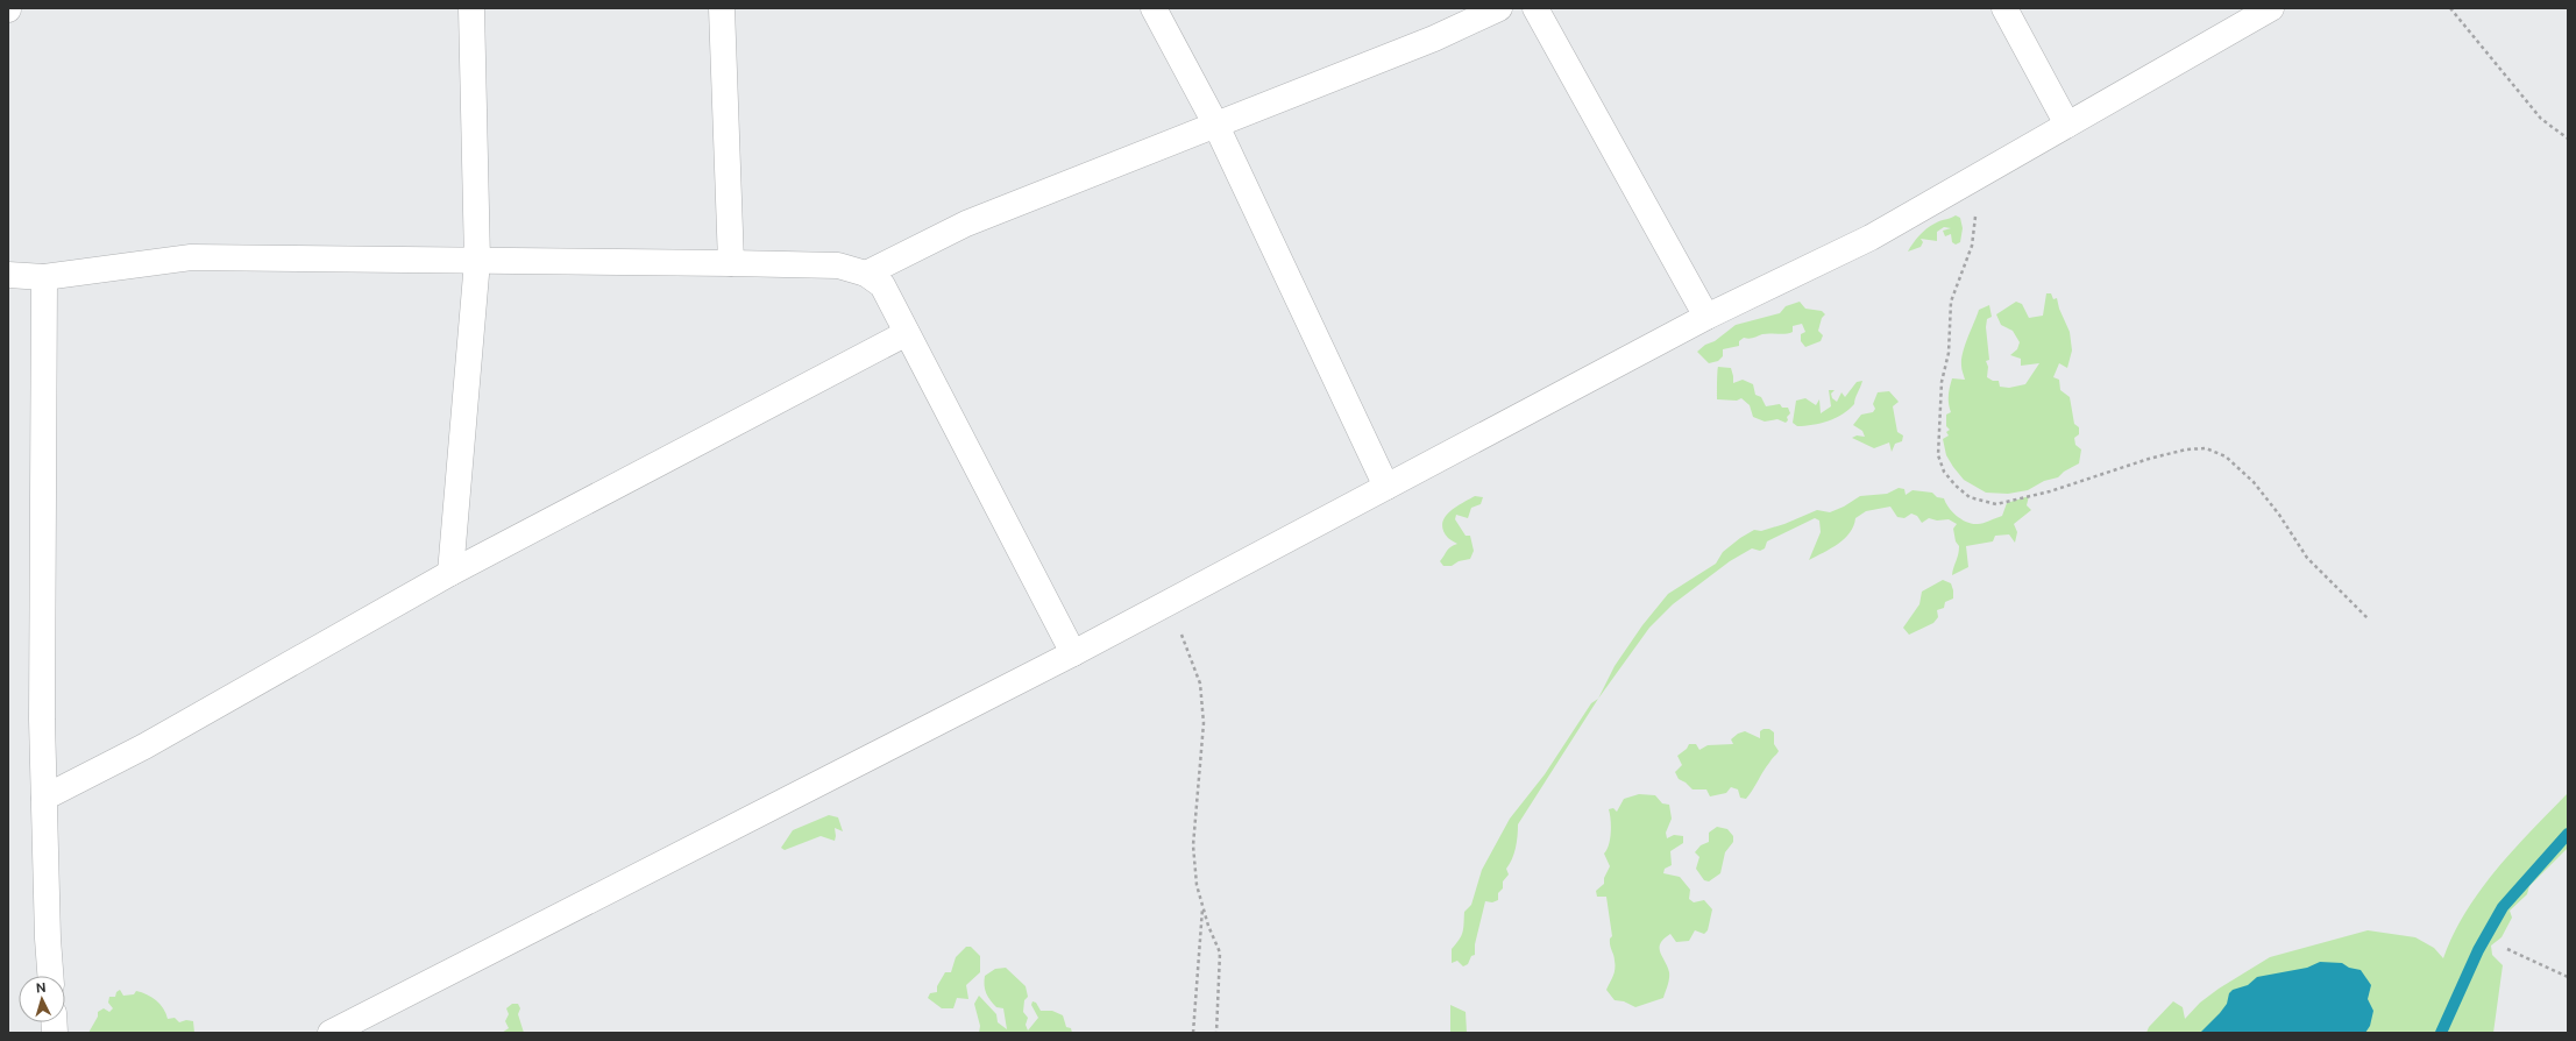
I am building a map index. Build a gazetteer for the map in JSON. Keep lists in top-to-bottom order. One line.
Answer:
{"north":"top"}
